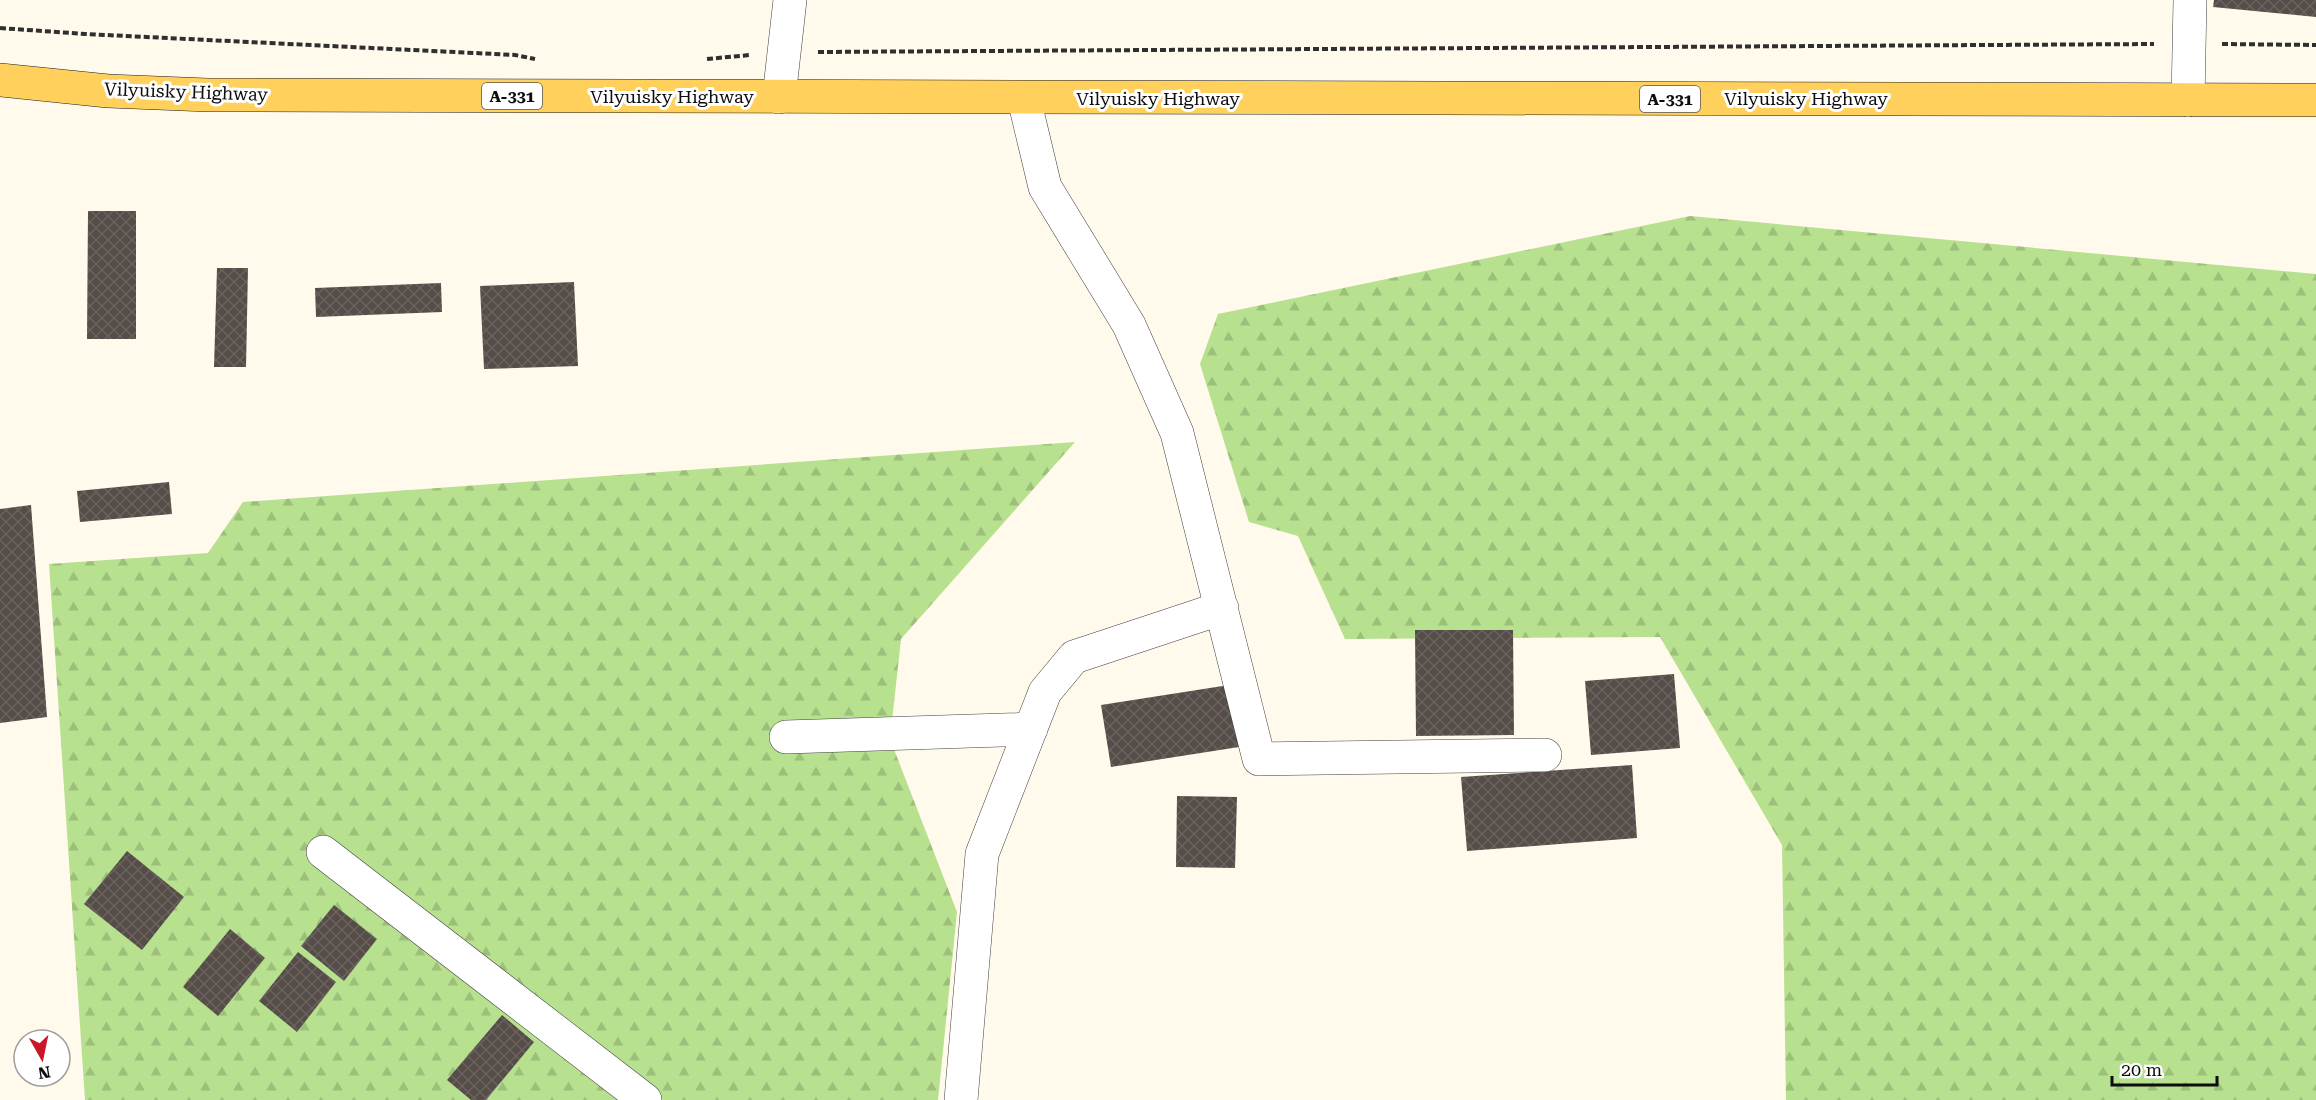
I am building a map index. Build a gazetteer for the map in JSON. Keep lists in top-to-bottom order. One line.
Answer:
{"streets":{"main road":["Vilyuisky Highway","А-331"]},"scale_bar":"20 m","north":"bottom"}
